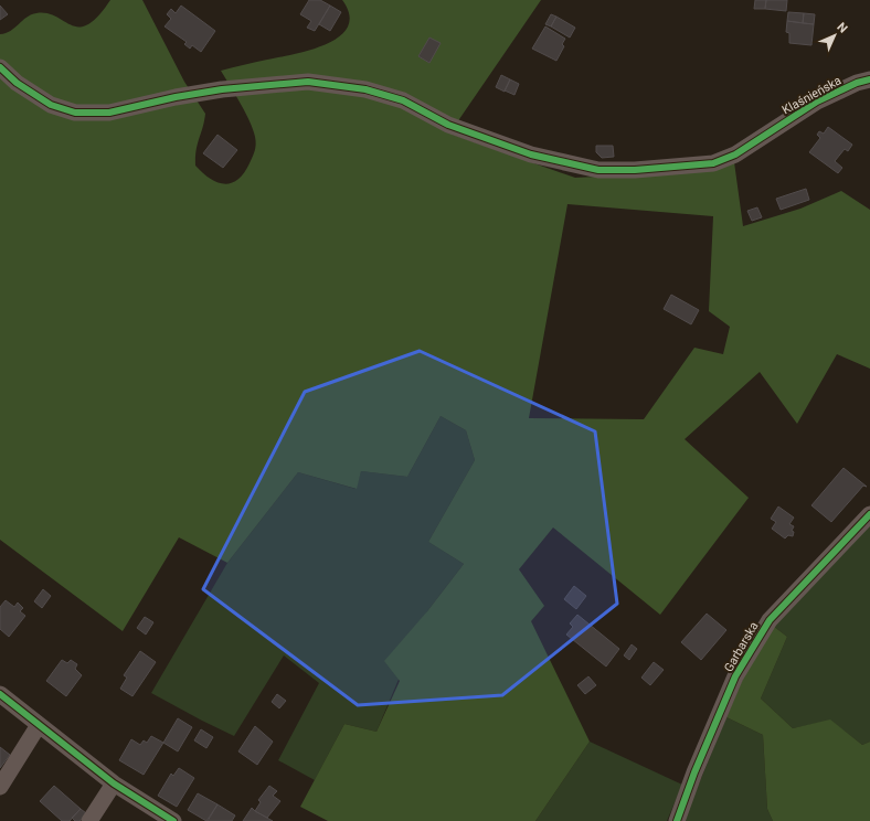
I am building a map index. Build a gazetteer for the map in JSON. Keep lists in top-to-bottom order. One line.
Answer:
{"streets":{"street":["Klaśnieńska","Garbarska"]},"north":"top right"}
